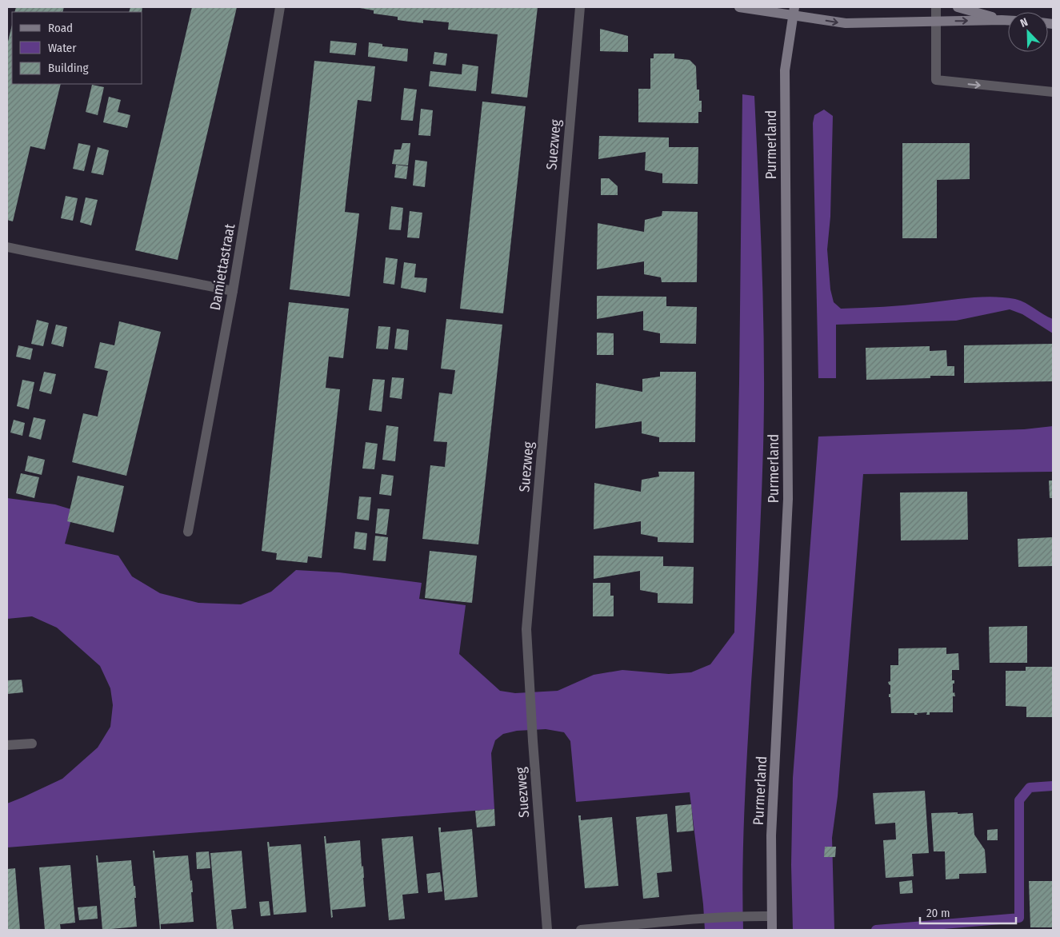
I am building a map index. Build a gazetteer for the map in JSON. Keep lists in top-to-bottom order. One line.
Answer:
{"streets":{"street":["Suezweg","Purmerland","Damiettastraat"]},"legend":["Road","Water","Building"],"scale_bar":"20 m","north":"top left"}
